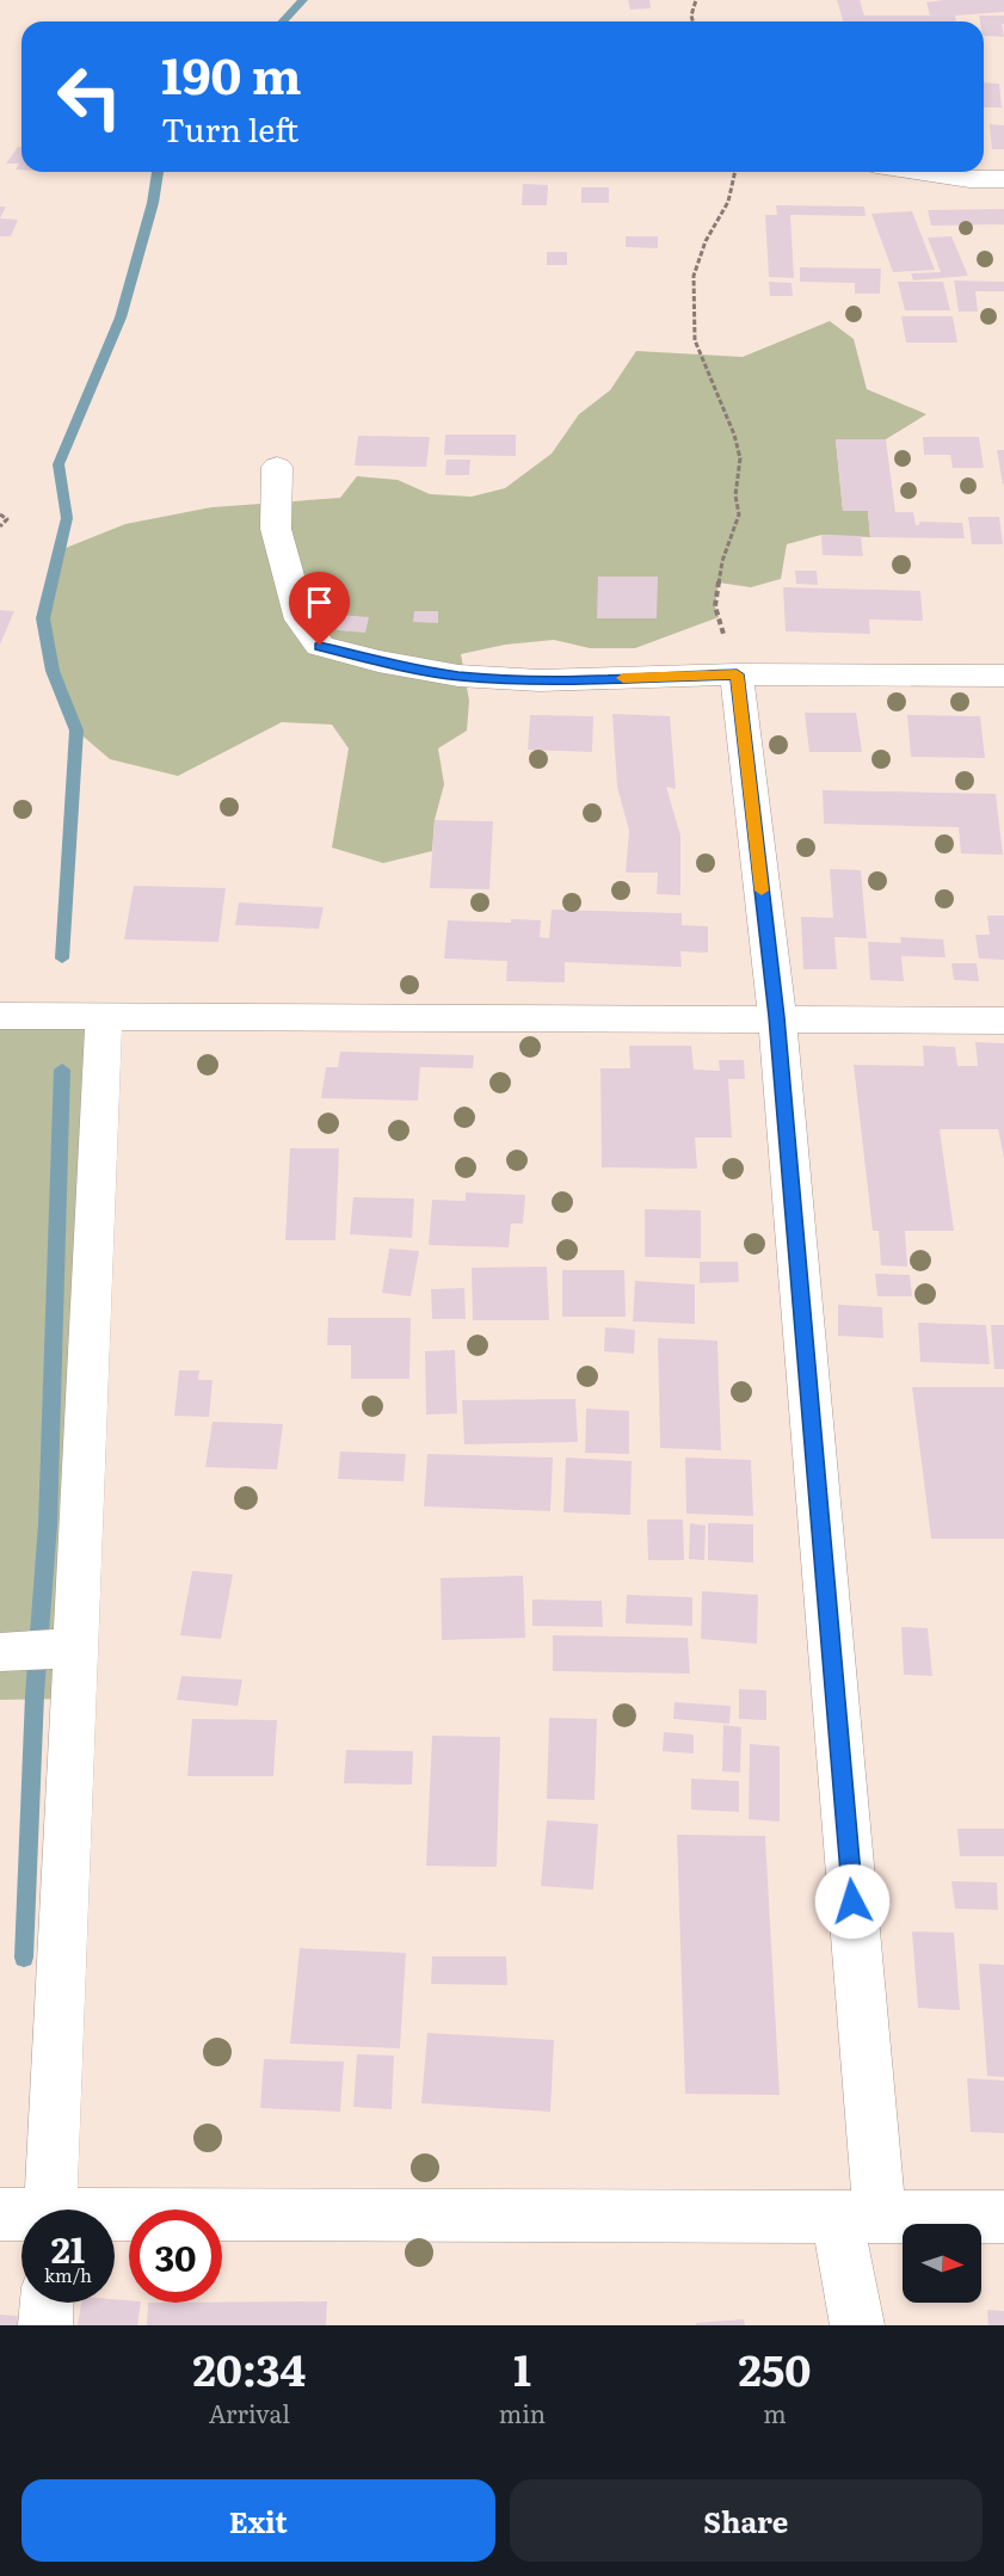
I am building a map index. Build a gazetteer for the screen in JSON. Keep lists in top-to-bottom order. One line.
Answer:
{"north":"right","page":{"turn":["190 m","Turn left"],"speed":"21 km/h","limit":"30","eta":["20:34","Arrival","1","min","250","m"],"buttons":["Exit","Share"]}}
